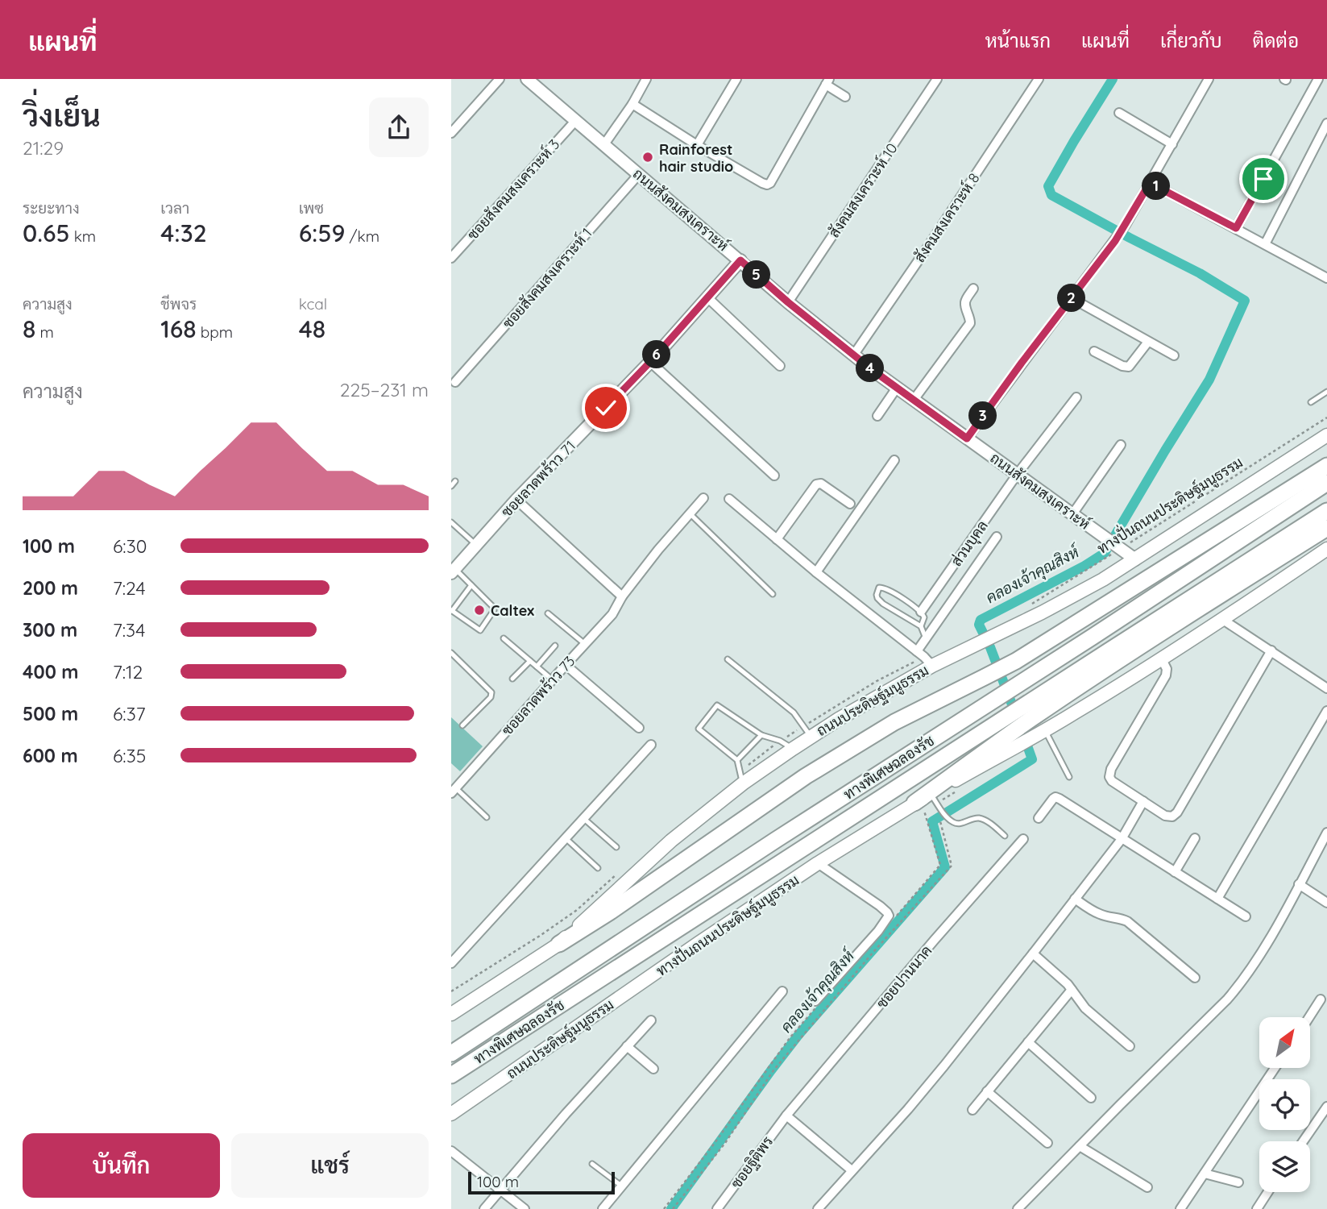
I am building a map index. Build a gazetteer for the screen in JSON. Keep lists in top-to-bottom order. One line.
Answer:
{"streets":{"highway":["ทางพิเศษฉลองรัช"],"main road":["ถนนสังคมสงเคราะห์","ซอยลาดพร้าว 71","ถนนประดิษฐ์มนูธรรม"],"street":["ซอยสังคมสงเคราะห์ 3","สังคมสงเคราะห์ 10","สังคมสงเคราะห์ 8","ซอยสังคมสงเคราะห์ 1","ส่วนบุคล","ซอยลาดพร้าว 73","ซอยปานนาค","ซอยฐิติพร"],"path":["ทางปั่นถนนประดิษฐ์มนูธรรม"]},"crossings":[["ซอยสังคมสงเคราะห์ 3","ถนนสังคมสงเคราะห์"],["สังคมสงเคราะห์ 10","ถนนสังคมสงเคราะห์"],["ถนนสังคมสงเคราะห์","สังคมสงเคราะห์ 8"],["ถนนสังคมสงเคราะห์","ซอยสังคมสงเคราะห์ 1"],["ถนนสังคมสงเคราะห์","ซอยลาดพร้าว 71"],["ถนนสังคมสงเคราะห์","ทางปั่นถนนประดิษฐ์มนูธรรม"],["ถนนสังคมสงเคราะห์","ส่วนบุคล"],["ถนนสังคมสงเคราะห์","ถนนประดิษฐ์มนูธรรม"],["ซอยปานนาค","ซอยฐิติพร"]],"water":["คลองเจ้าคุณสิงห์"],"places":["Rainforest hair studio","Caltex"],"scale_bar":"100 m","north":"top right","page":{"header":"แผนที่","nav":["หน้าแรก","แผนที่","เกี่ยวกับ","ติดต่อ"],"heading":["วิ่งเย็น","21:29"],"pins":["1","5","2","6","4","3"],"stats":[["ระยะทาง","0.65 km"],["เวลา","4:32"],["เพซ","6:59 /km"],["ความสูง","8 m"],["ชีพจร","168 bpm"],["kcal","48"]],"chart":["ความสูง","225–231 m"],"list":[{"name":"100 m","note":"6:30"},{"name":"200 m","note":"7:24"},{"name":"300 m","note":"7:34"},{"name":"400 m","note":"7:12"},{"name":"500 m","note":"6:37"},{"name":"600 m","note":"6:35"}],"buttons":["บันทึก","แชร์"],"scale":"100 m"}}
